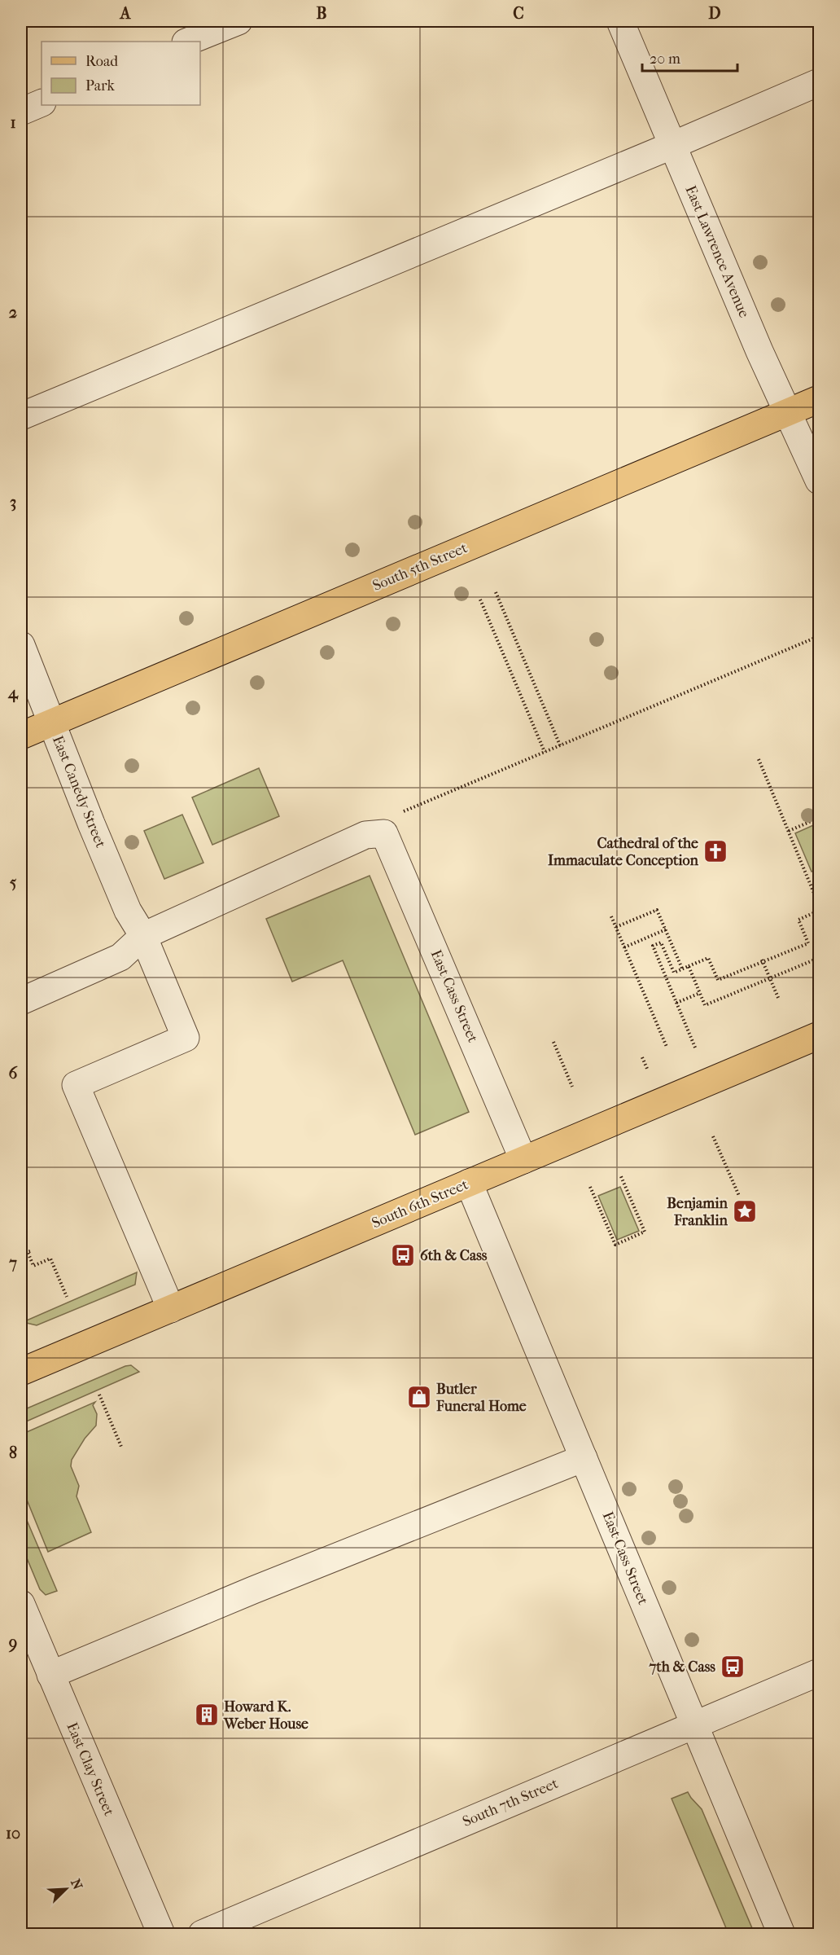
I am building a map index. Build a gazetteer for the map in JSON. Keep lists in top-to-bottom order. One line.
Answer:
{"streets":{"main road":["South 5th Street","South 6th Street"],"street":["East Lawrence Avenue","East Canedy Street","East Cass Street","East Clay Street","South 7th Street"]},"crossings":[["East Lawrence Avenue","South 5th Street"],["South 5th Street","East Canedy Street"],["East Canedy Street","East Cass Street"],["East Canedy Street","South 6th Street"],["East Cass Street","South 6th Street"],["East Cass Street","South 7th Street"]],"places":{"church":["Cathedral of the Immaculate Conception"],"place":["Benjamin Franklin"],"bus stop":["6th & Cass","7th & Cass"],"shop":["Butler Funeral Home"],"building":["Howard K. Weber House"]},"legend":["Road","Park"],"scale_bar":"20 m","north":"top right","grid":{"columns":["A","B","C","D"],"rows":["1","2","3","4","5","6","7","8","9","10"]}}
